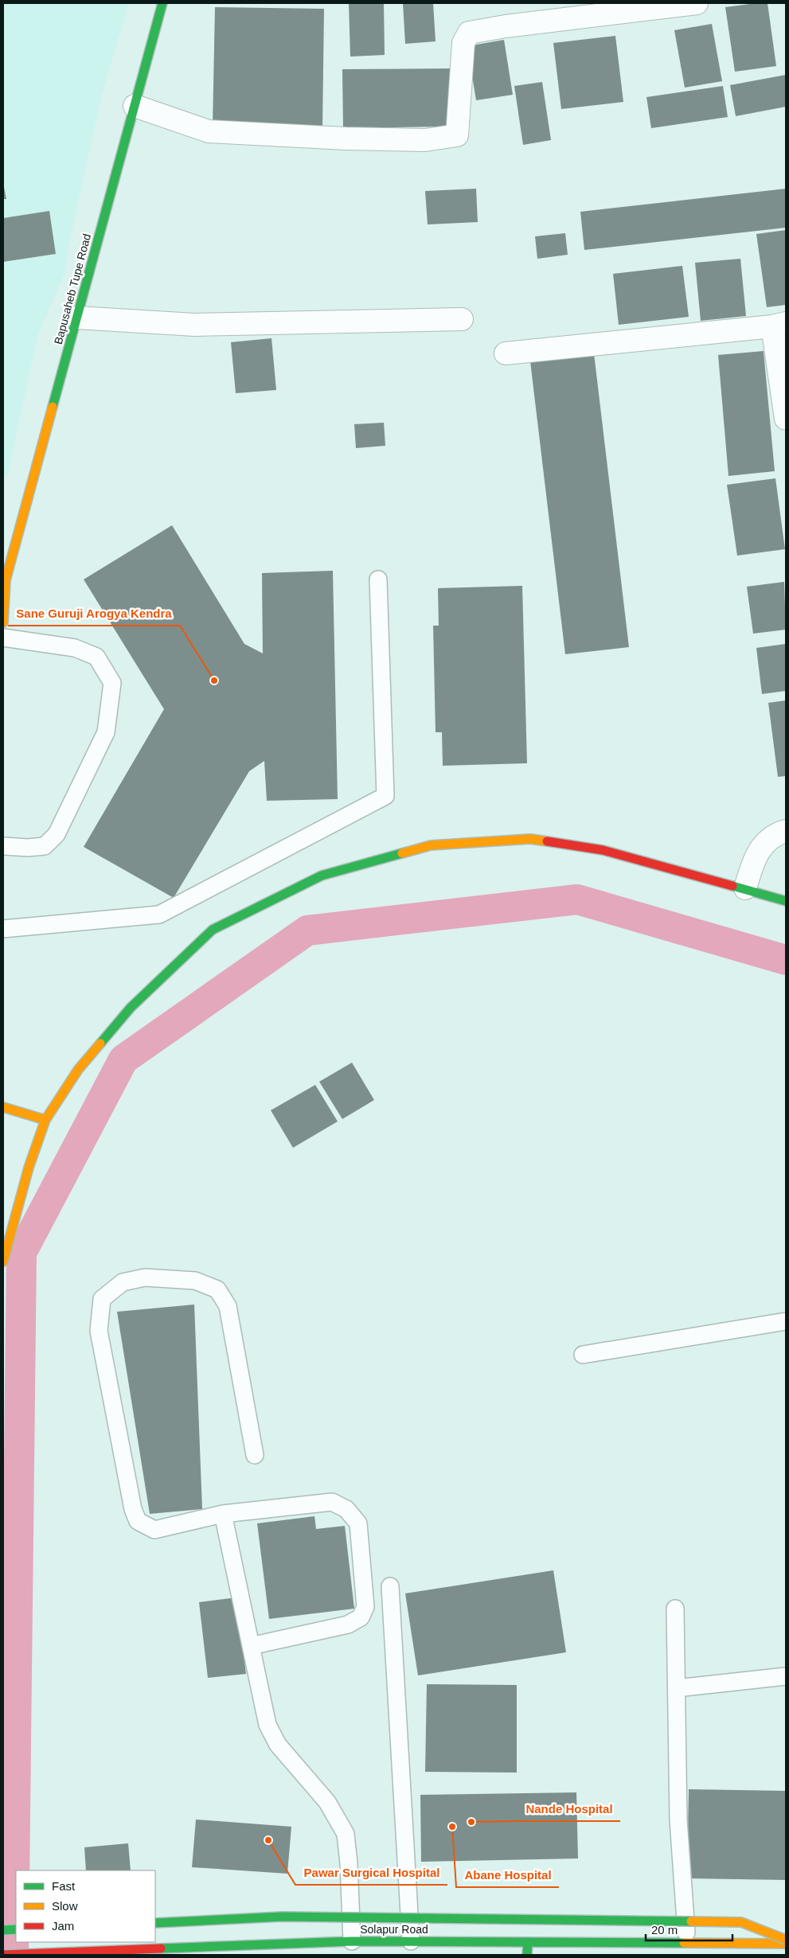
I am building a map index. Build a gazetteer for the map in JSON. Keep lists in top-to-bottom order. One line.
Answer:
{"streets":{"main road":["Bapusaheb Tupe Road","Solapur Road"]},"places":["Sane Guruji Arogya Kendra","Nande Hospital","Abane Hospital","Pawar Surgical Hospital"],"legend":["Fast","Slow","Jam"],"scale_bar":"20 m"}
